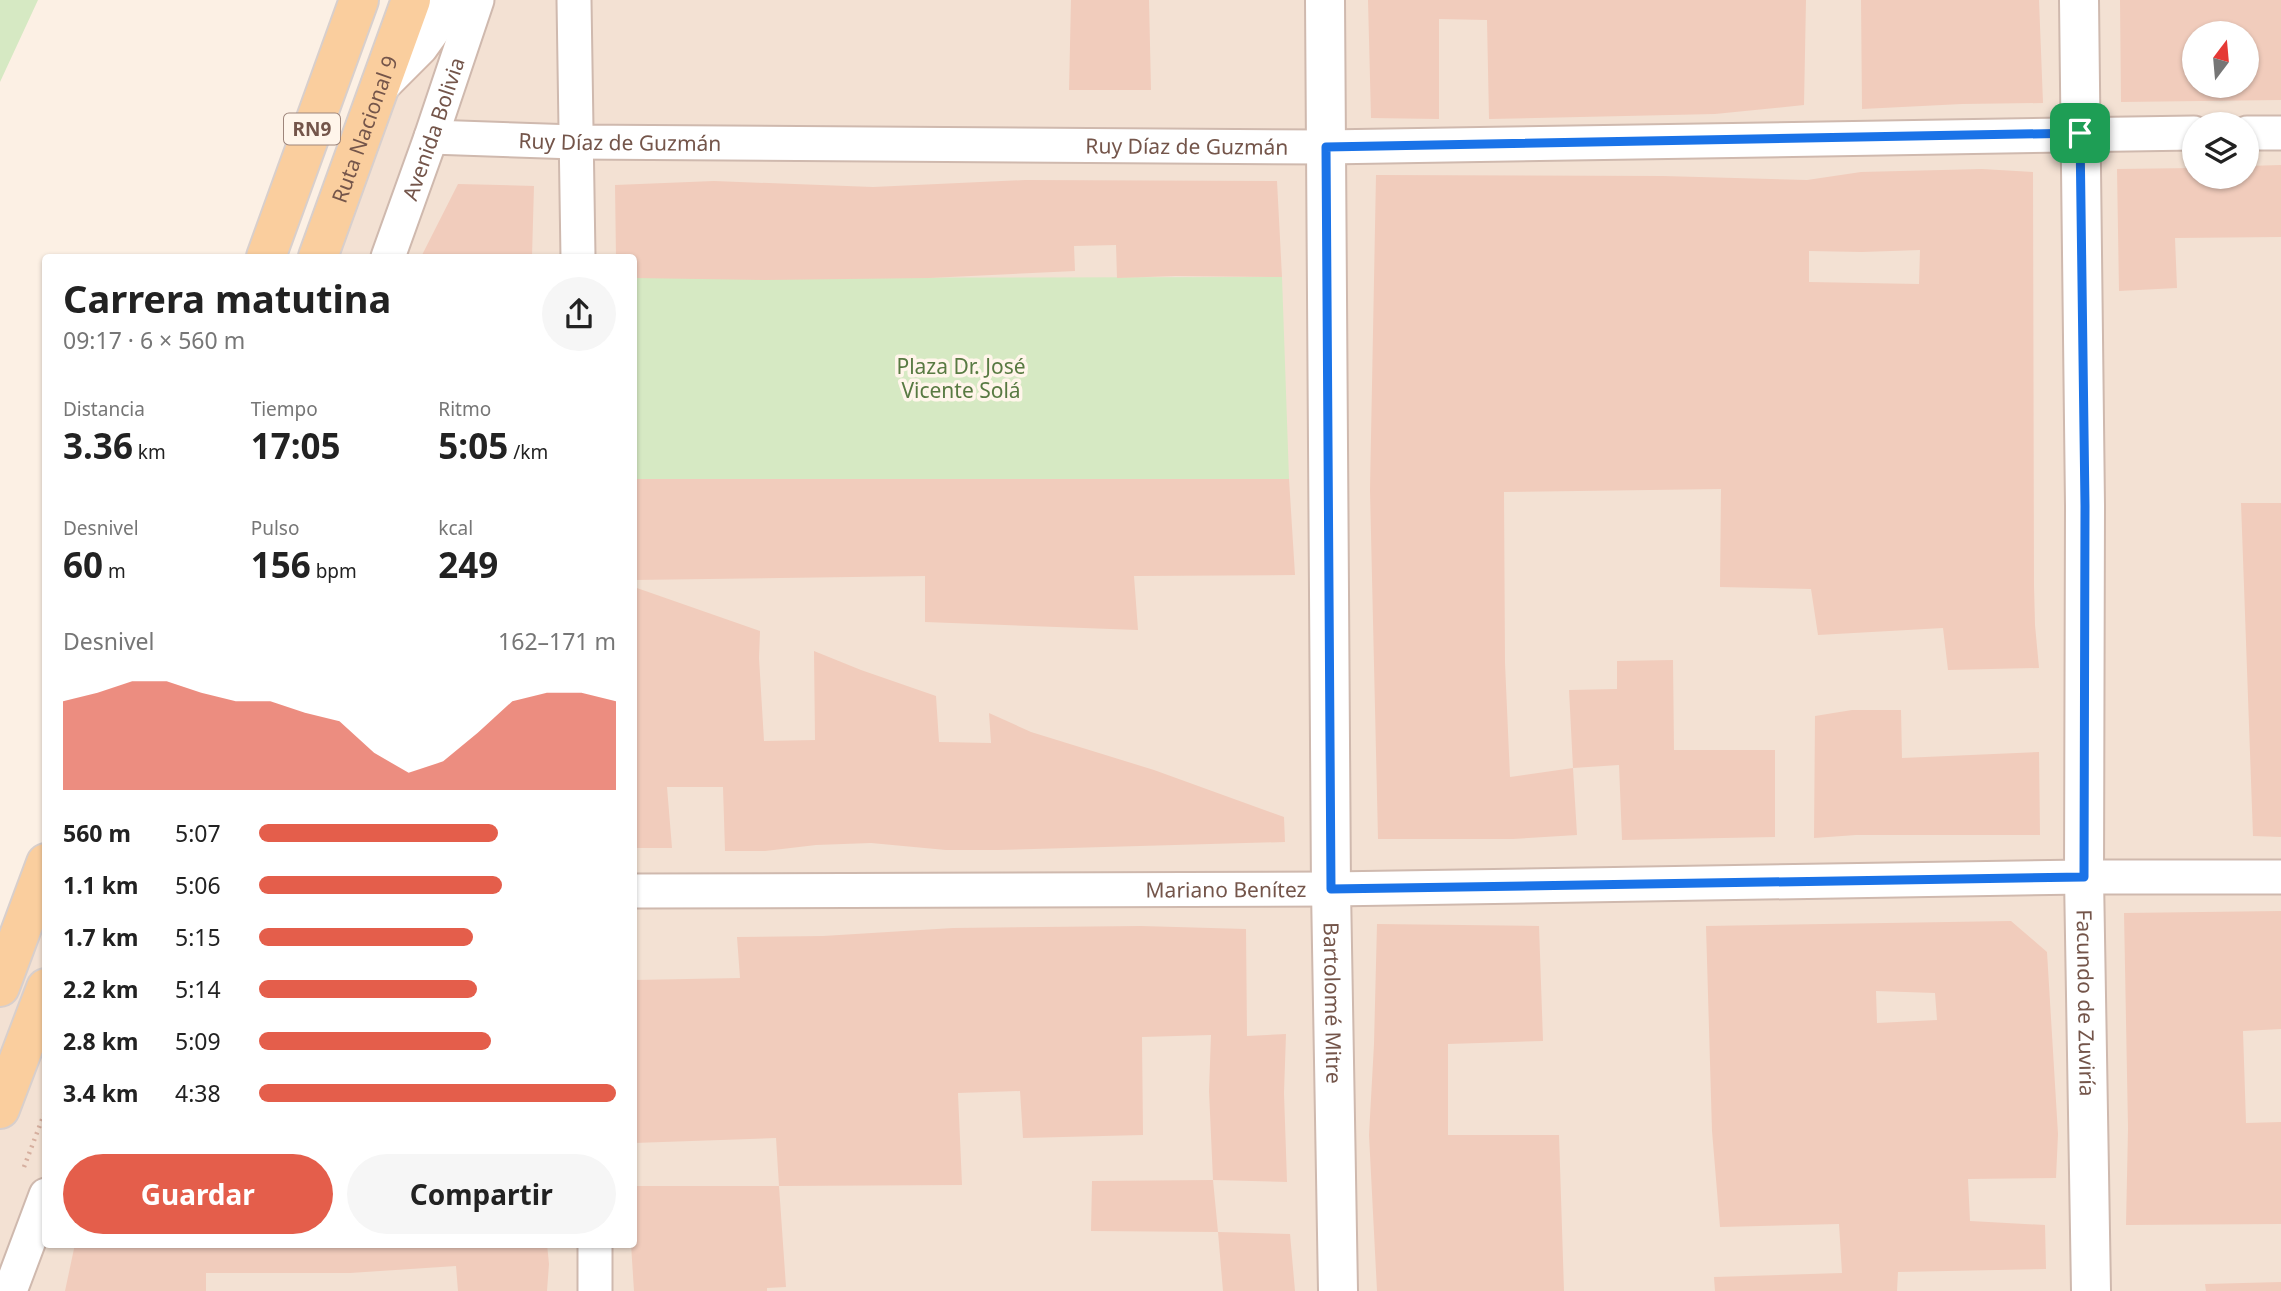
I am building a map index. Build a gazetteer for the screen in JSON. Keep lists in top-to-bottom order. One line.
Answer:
{"streets":{"main road":["RN9","Ruta Nacional 9"],"street":["Avenida Bolivia","Ruy Díaz de Guzmán","Mariano Benítez","Bartolomé Mitre","Facundo de Zuviría"]},"crossings":[["Avenida Bolivia","Ruy Díaz de Guzmán"],["Ruy Díaz de Guzmán","Bartolomé Mitre"],["Ruy Díaz de Guzmán","Facundo de Zuviría"],["Mariano Benítez","Bartolomé Mitre"],["Mariano Benítez","Facundo de Zuviría"]],"parks":["Plaza Dr. José Vicente Solá"],"north":"top","page":{"heading":["Carrera matutina","09:17 · 6 × 560 m"],"stats":[["Distancia","3.36 km"],["Tiempo","17:05"],["Ritmo","5:05 /km"],["Desnivel","60 m"],["Pulso","156 bpm"],["kcal","249"]],"chart":["Desnivel","162–171 m"],"list":[{"name":"560 m","note":"5:07"},{"name":"1.1 km","note":"5:06"},{"name":"1.7 km","note":"5:15"},{"name":"2.2 km","note":"5:14"},{"name":"2.8 km","note":"5:09"},{"name":"3.4 km","note":"4:38"}],"buttons":["Guardar","Compartir"]}}
